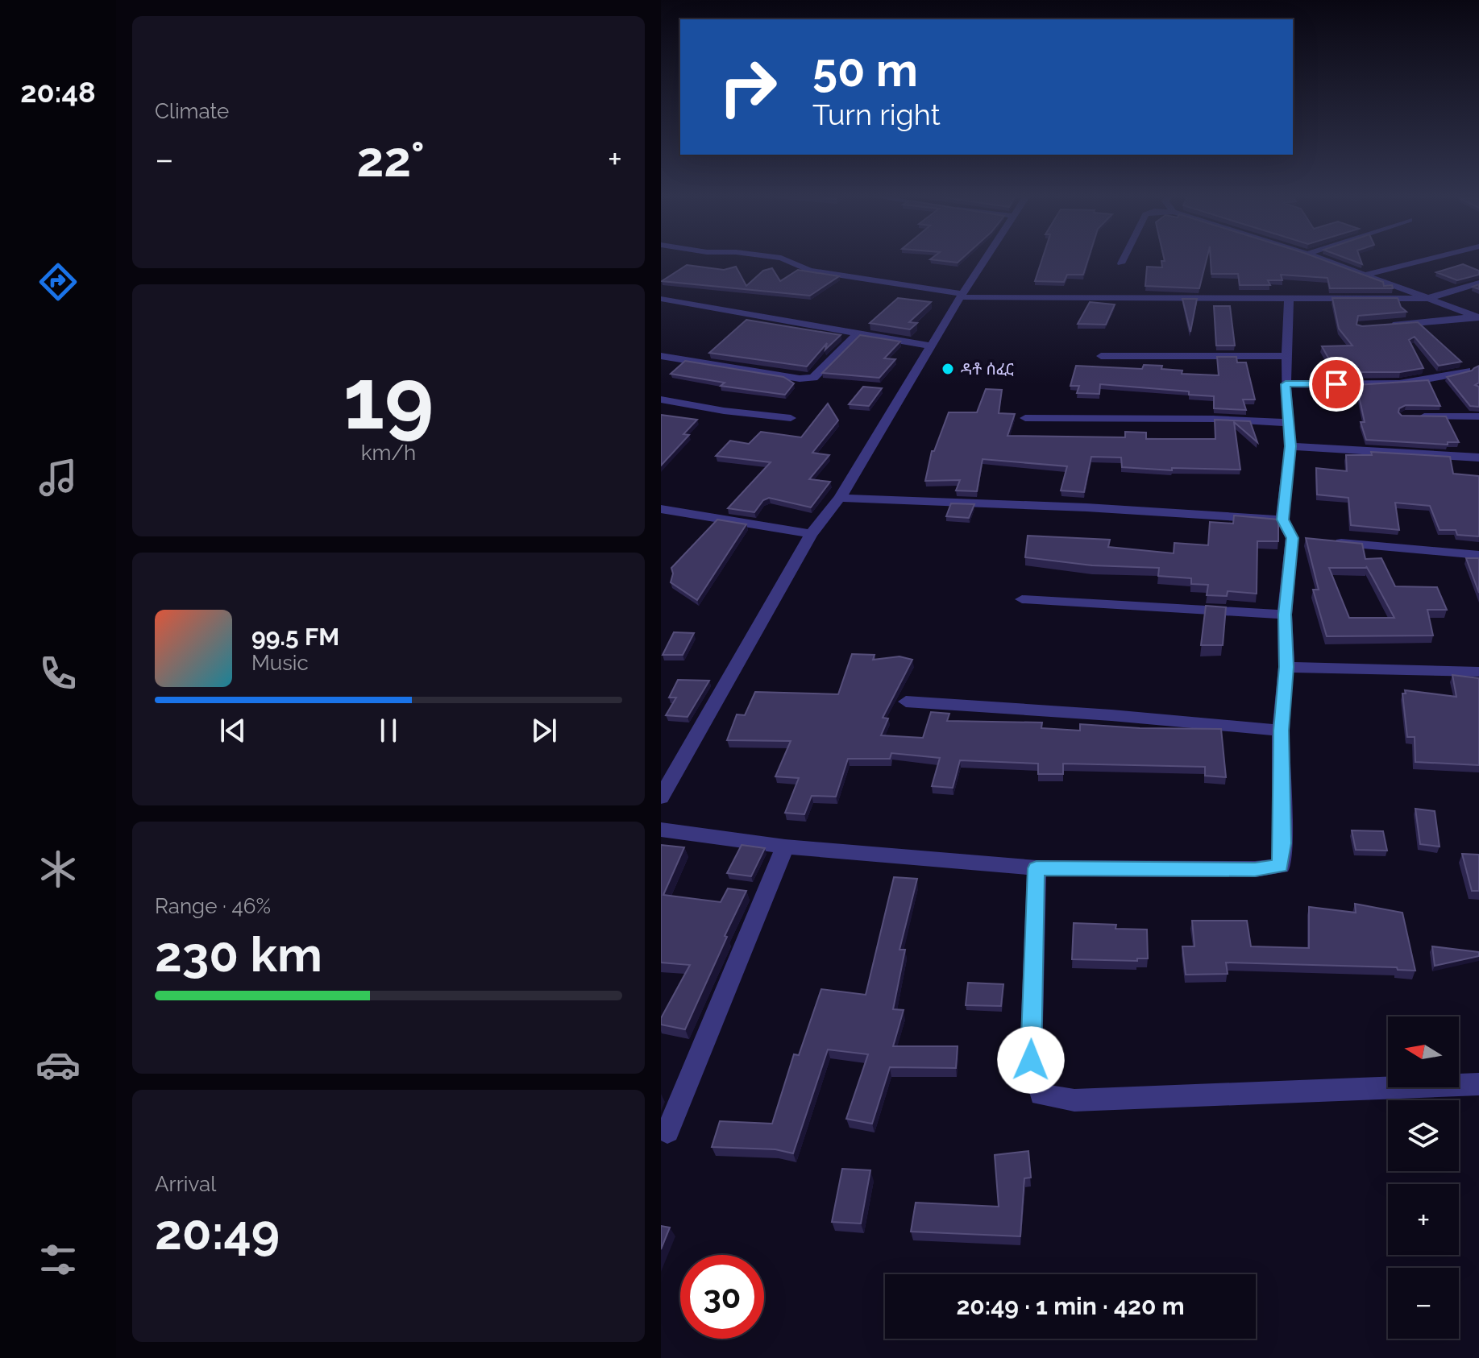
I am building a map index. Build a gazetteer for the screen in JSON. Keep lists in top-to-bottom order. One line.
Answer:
{"places":["ዳቶ ሰፈር"],"north":"left","page":{"tabs":"20:48","tile":["Climate",["19","km/h"],["Range · 46%","230 km"],["Arrival","20:49"]],"turn":["50 m","Turn right"],"heat":["−","22°","+"],"song":["99.5 FM","Music"],"map_buttons":["+","−"],"limit":"30","trip":"20:49 · 1 min · 420 m"}}
